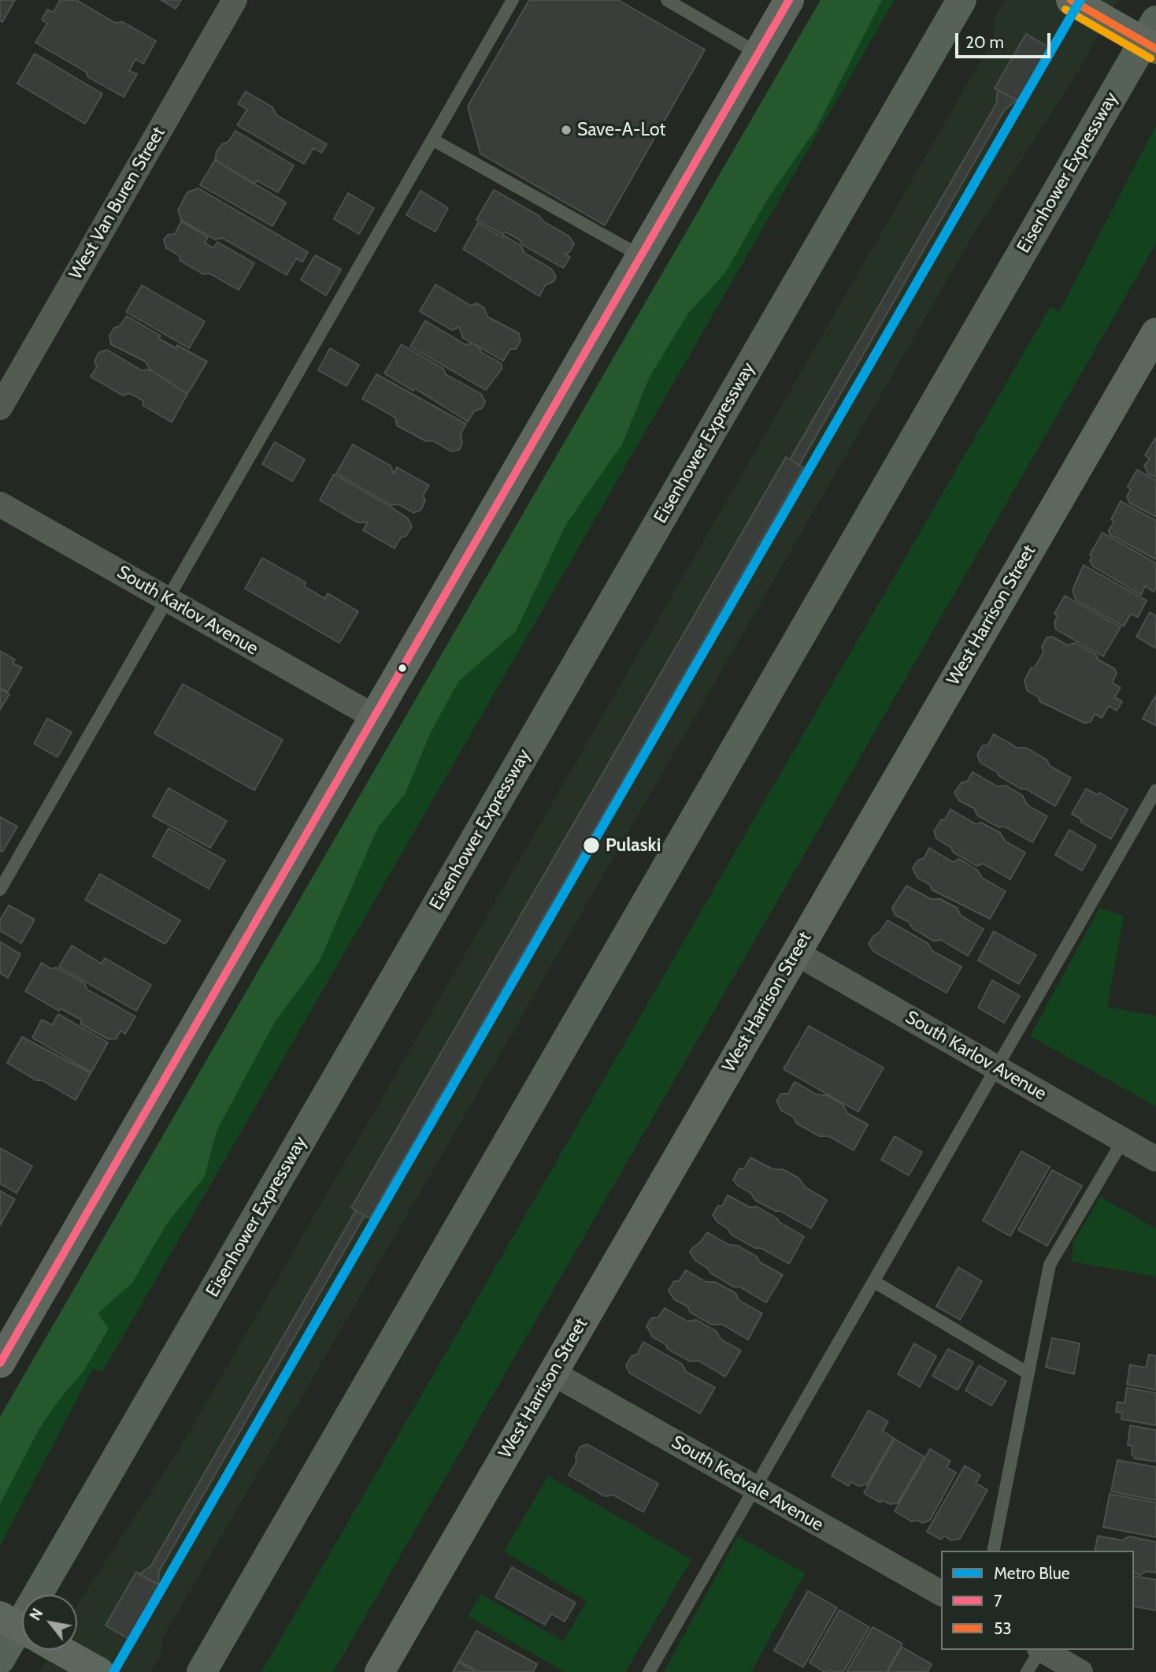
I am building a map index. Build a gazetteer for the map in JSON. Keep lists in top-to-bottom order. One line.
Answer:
{"streets":{"highway":["Eisenhower Expressway"],"street":["West Van Buren Street","South Karlov Avenue","West Harrison Street","South Kedvale Avenue"]},"crossings":[["South Karlov Avenue","West Harrison Street"],["West Harrison Street","South Kedvale Avenue"]],"places":["Save-A-Lot","Pulaski"],"lines":["metro line Blue","transit line 7","transit line 53"],"legend":["Metro Blue","7","53"],"scale_bar":"20 m","north":"top left"}
